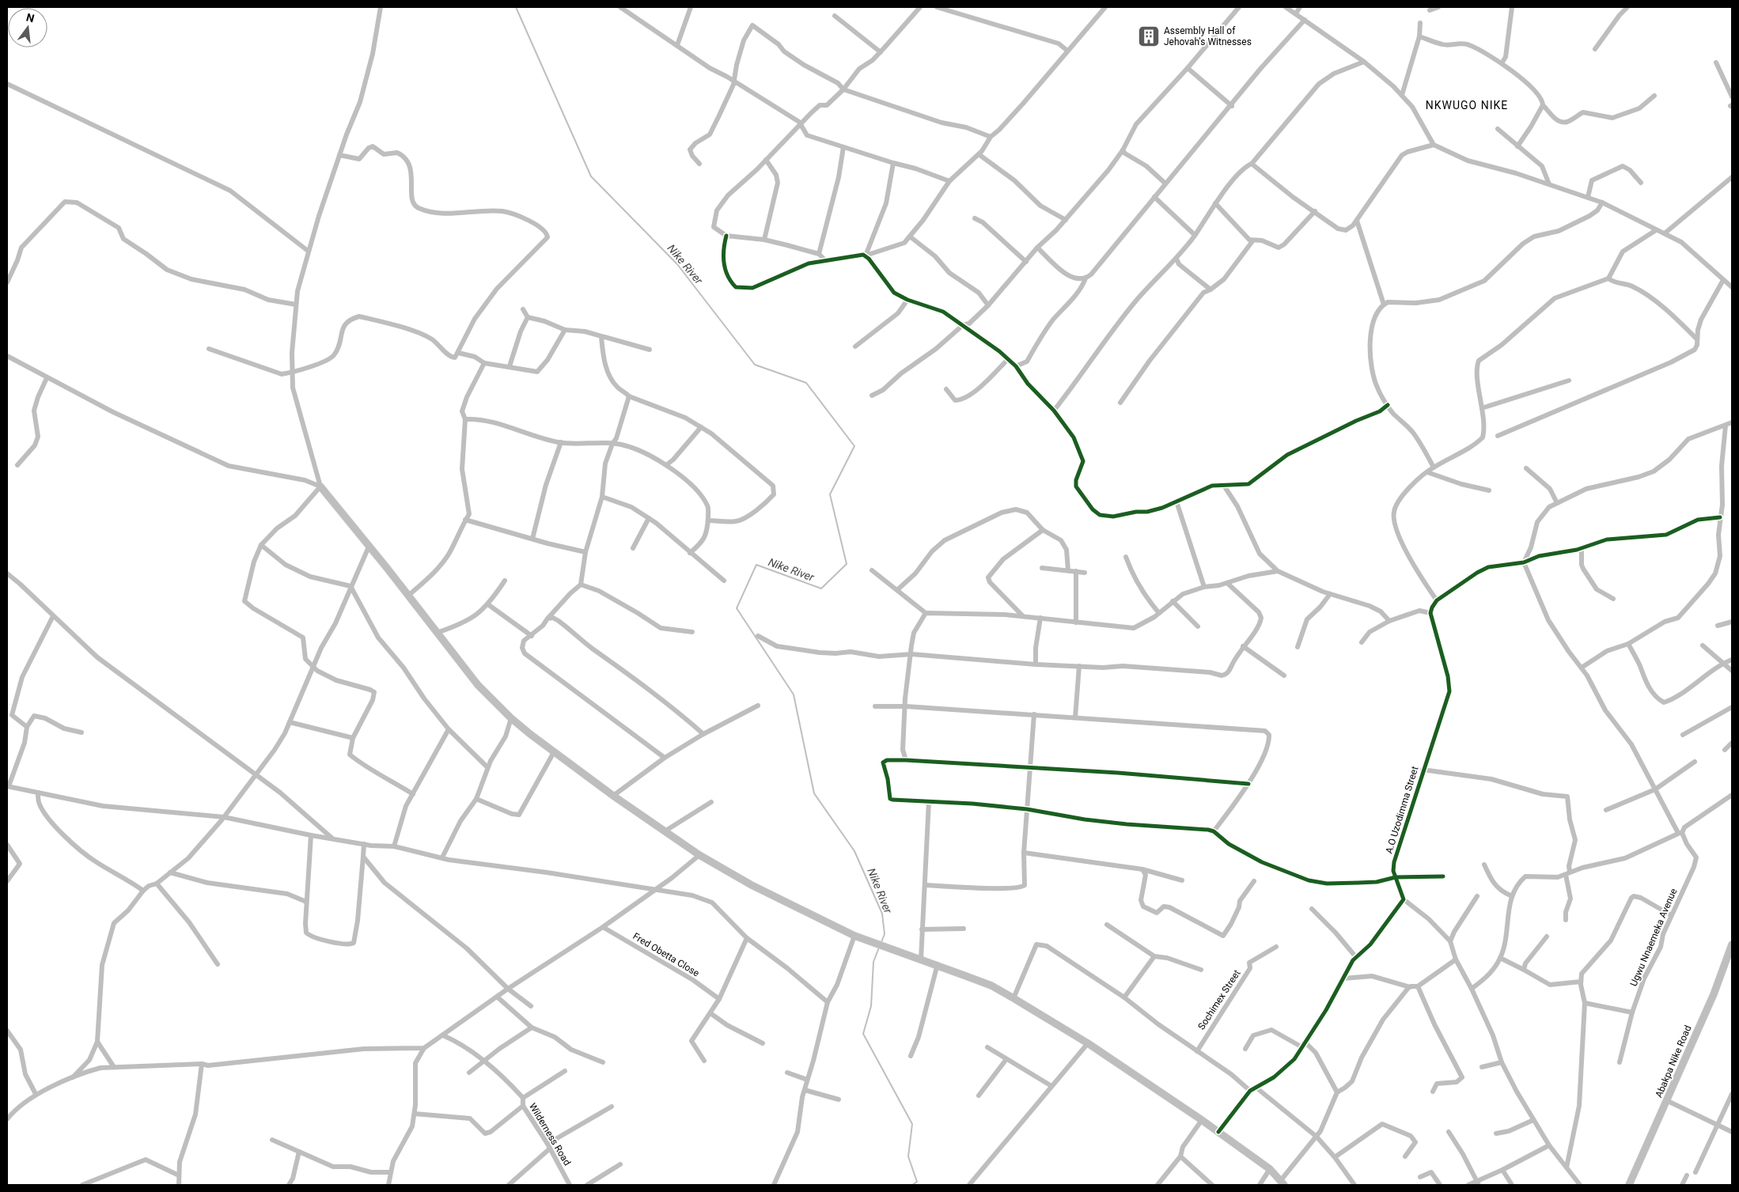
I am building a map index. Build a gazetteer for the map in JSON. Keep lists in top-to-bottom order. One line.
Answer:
{"streets":{"main road":["Abakpa Nike Road"],"street":["A.O Uzodimma Street","Ugwu Nnaemeka Avenue","Fred Obetta Close","Sochimex Street","Wilderness Road"]},"districts":["NKWUGO NIKE"],"water":["Nike River"],"places":{"building":["Assembly Hall of Jehovah's Witnesses"]},"north":"top"}
